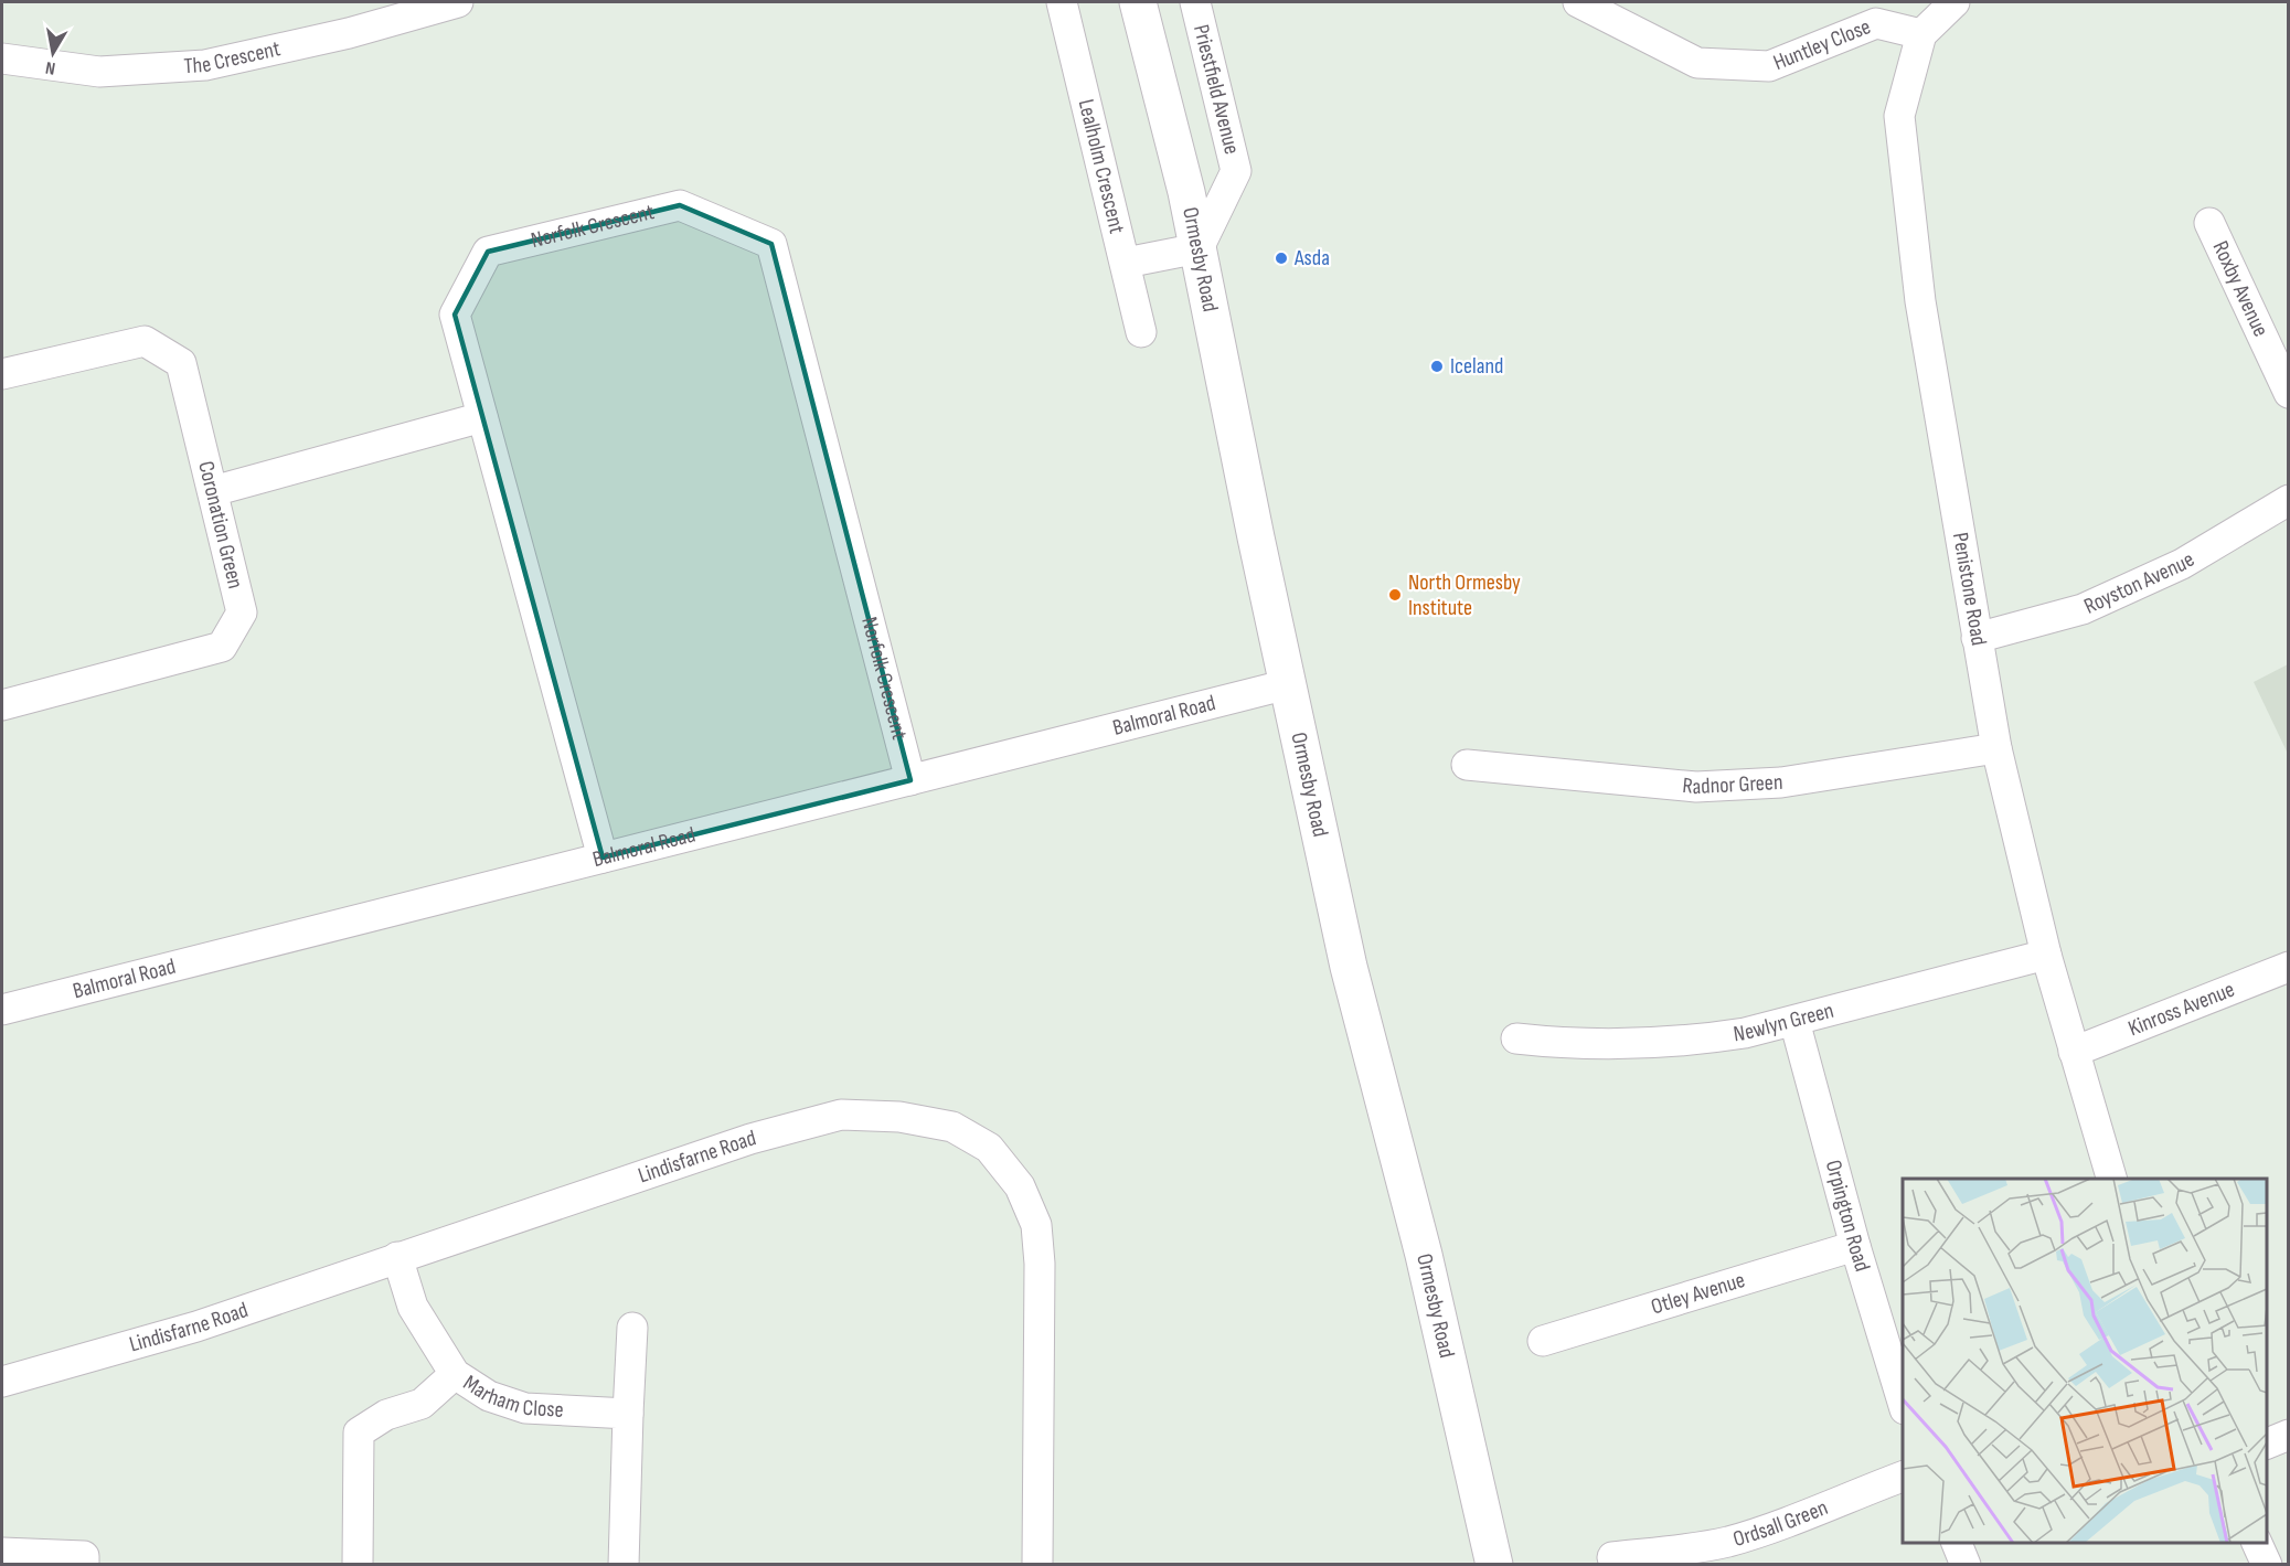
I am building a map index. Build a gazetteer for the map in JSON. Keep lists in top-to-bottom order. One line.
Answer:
{"streets":{"street":["Huntley Close","The Crescent","Priestfield Avenue","Lealholm Crescent","Norfolk Crescent","Ormesby Road","Roxby Avenue","Coronation Green","Royston Avenue","Penistone Road","Balmoral Road","Radnor Green","Kinross Avenue","Newlyn Green","Lindisfarne Road","Orpington Road","Otley Avenue","Marham Close","Ordsall Green"]},"crossings":[["Huntley Close","Penistone Road"],["Priestfield Avenue","Ormesby Road"],["Norfolk Crescent","Balmoral Road"],["Ormesby Road","Balmoral Road"],["Royston Avenue","Penistone Road"],["Penistone Road","Radnor Green"],["Penistone Road","Kinross Avenue"],["Penistone Road","Newlyn Green"],["Newlyn Green","Orpington Road"],["Lindisfarne Road","Marham Close"],["Orpington Road","Otley Avenue"]],"places":["Asda","Iceland","North Ormesby Institute"],"north":"bottom"}
